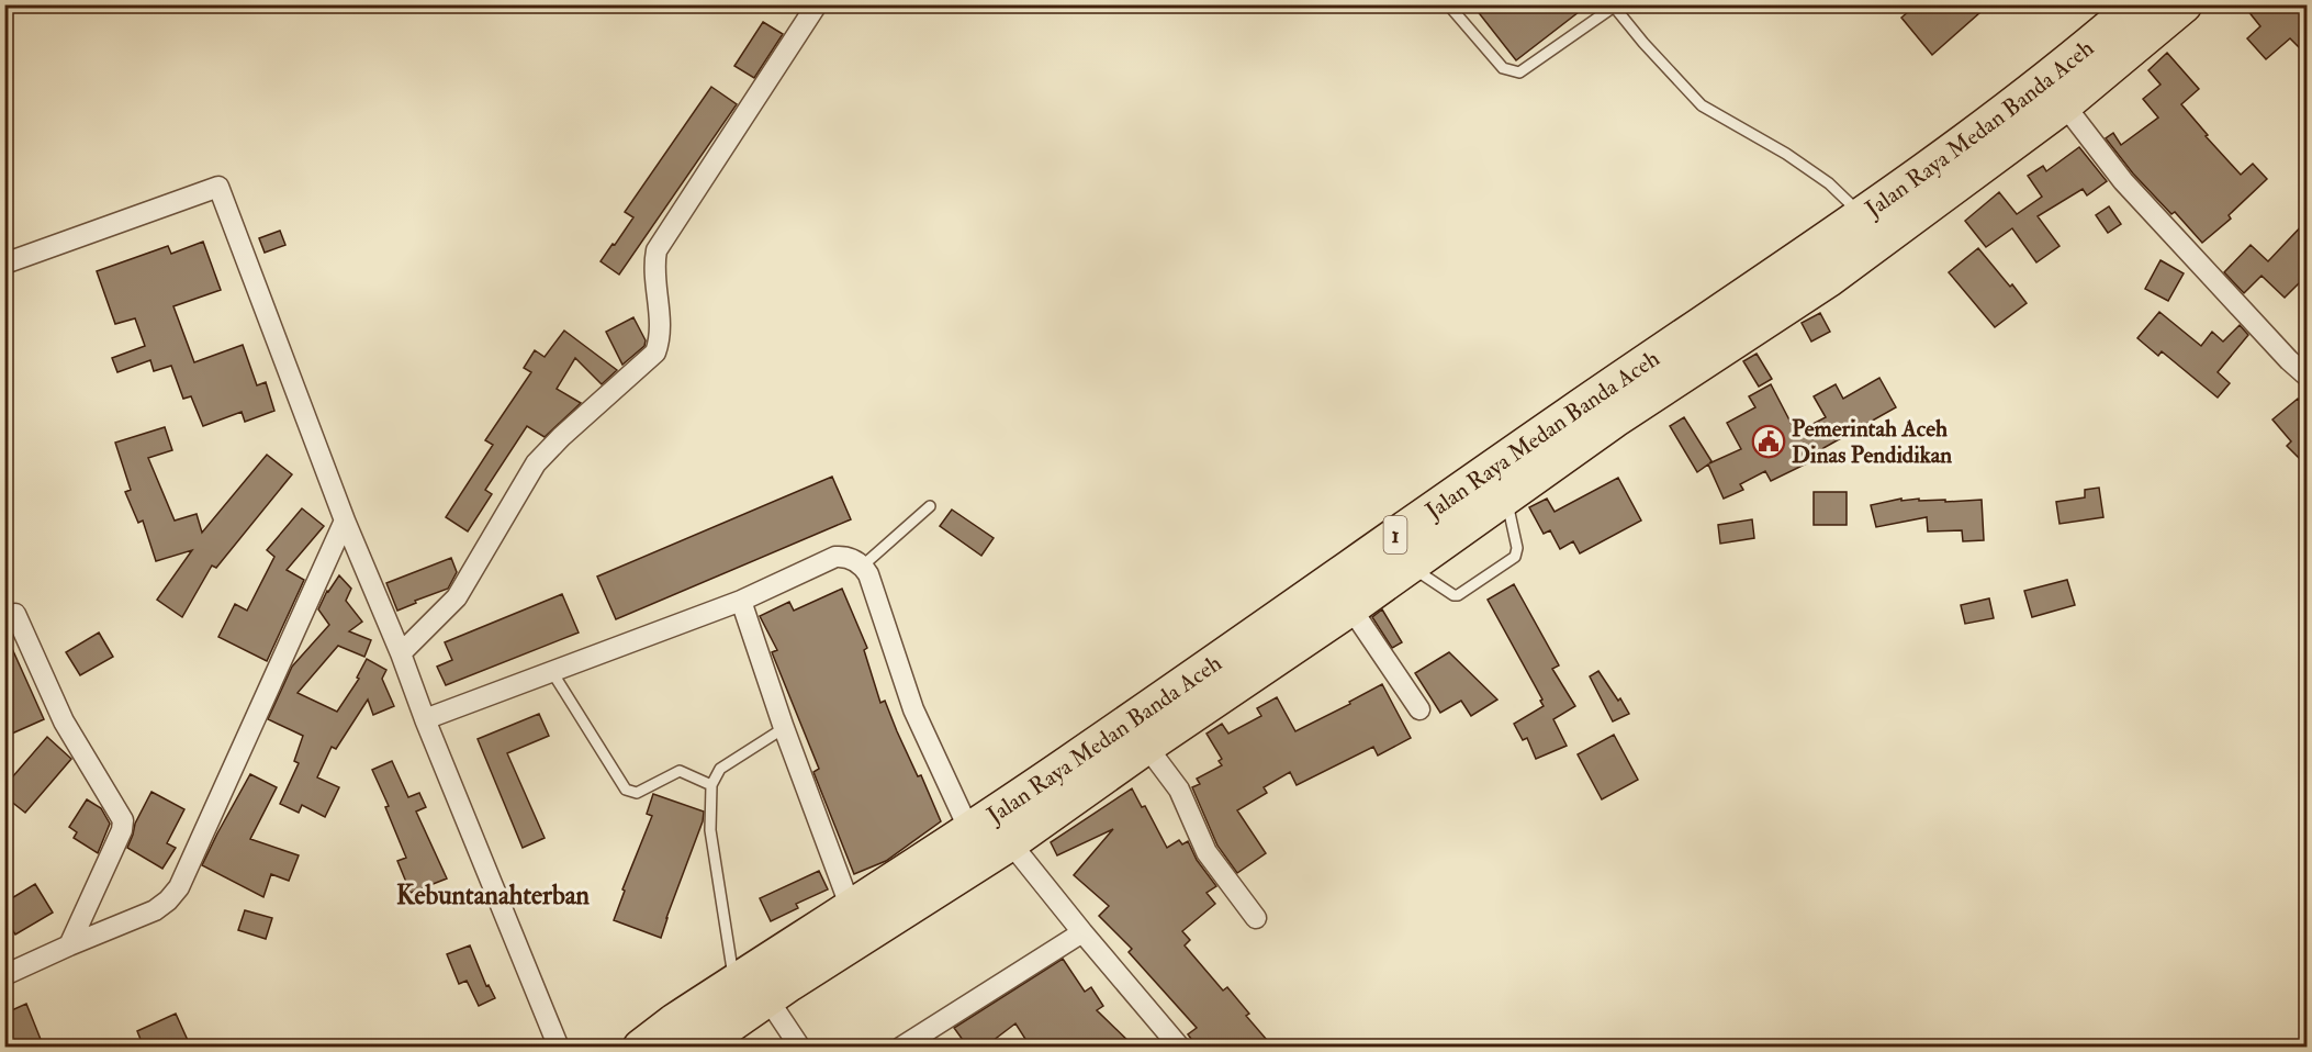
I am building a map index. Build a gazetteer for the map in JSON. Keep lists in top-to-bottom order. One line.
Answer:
{"streets":{"highway":["Jalan Raya Medan Banda Aceh","1"]},"districts":["Kebuntanahterban"],"places":{"public building":["Pemerintah Aceh Dinas Pendidikan"]}}
